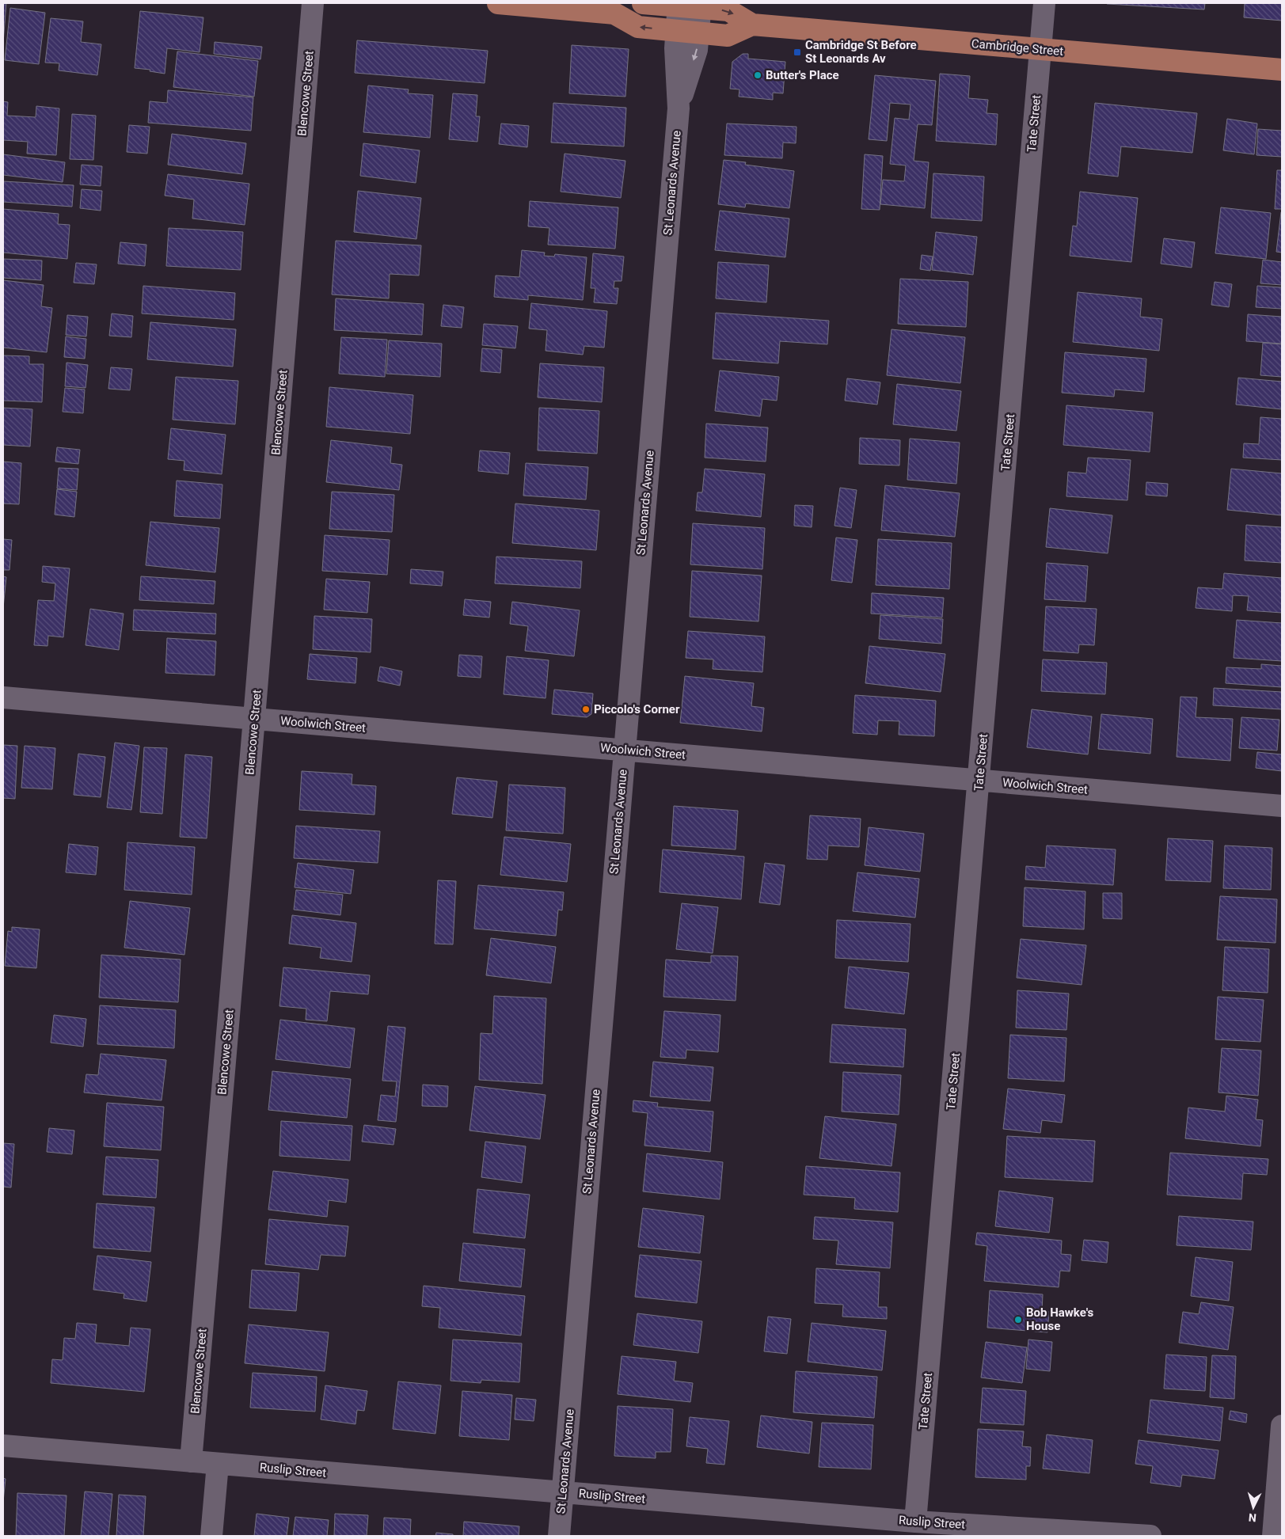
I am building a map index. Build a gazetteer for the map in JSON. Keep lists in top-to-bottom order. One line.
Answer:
{"streets":{"main road":["Cambridge Street"],"street":["Blencowe Street","Tate Street","St Leonards Avenue","Woolwich Street","Ruslip Street"]},"crossings":[["Cambridge Street","Tate Street"],["Cambridge Street","St Leonards Avenue"],["Blencowe Street","Woolwich Street"],["Blencowe Street","Ruslip Street"],["Tate Street","Woolwich Street"],["Tate Street","Ruslip Street"],["St Leonards Avenue","Woolwich Street"],["St Leonards Avenue","Ruslip Street"]],"places":{"transit":["Cambridge St Before St Leonards Av"],"other":["Butter's Place","Piccolo's Corner","Bob Hawke's House"]},"north":"bottom"}
